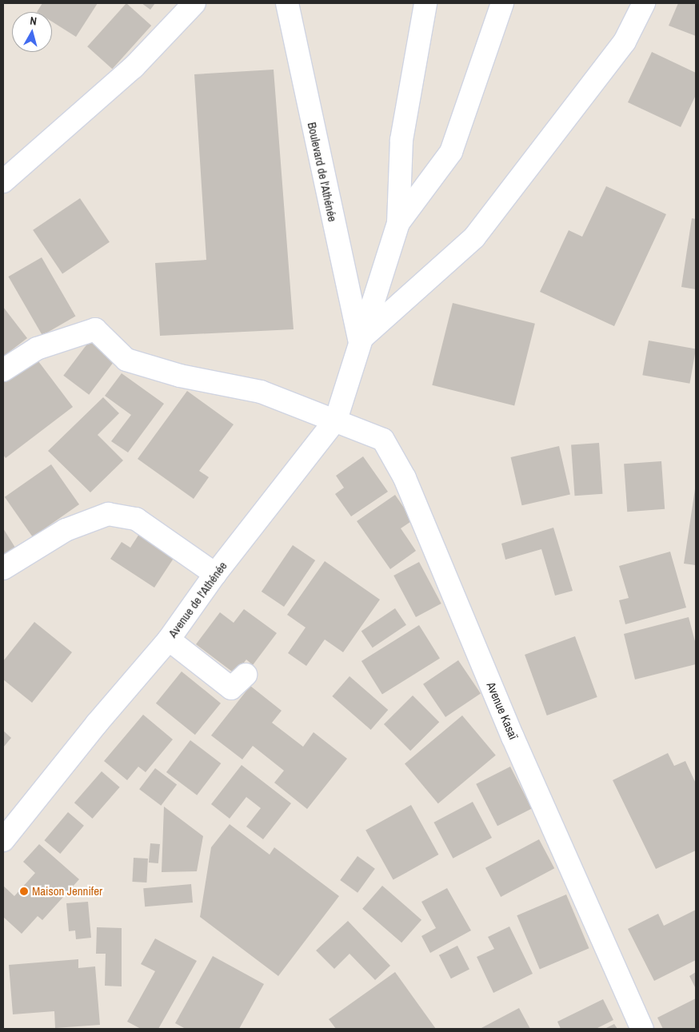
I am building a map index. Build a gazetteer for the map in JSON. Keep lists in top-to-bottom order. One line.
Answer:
{"streets":{"street":["Boulevard de l'Athénée","Avenue de l'Athénée","Avenue Kasaï"]},"crossings":[["Boulevard de l'Athénée","Avenue de l'Athénée"],["Avenue de l'Athénée","Avenue Kasaï"]],"places":["Maison Jennifer"],"north":"top"}
